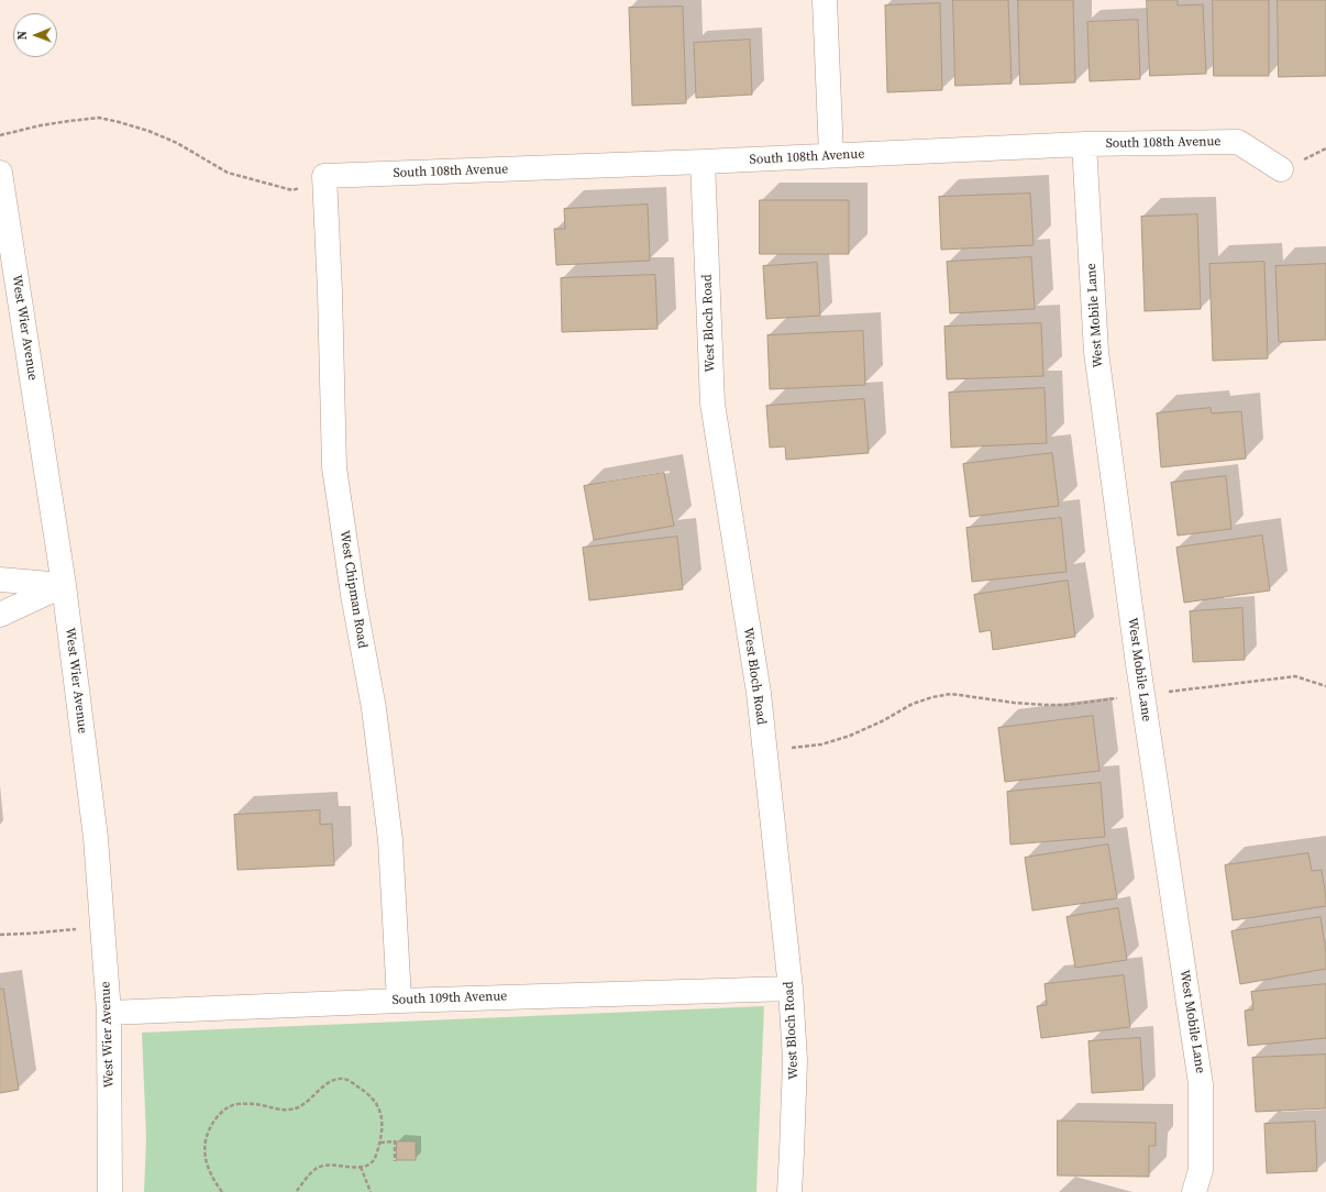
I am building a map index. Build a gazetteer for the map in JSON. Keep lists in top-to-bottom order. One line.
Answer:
{"streets":{"street":["South 108th Avenue","West Mobile Lane","West Bloch Road","West Wier Avenue","West Chipman Road","South 109th Avenue"]},"crossings":[["South 108th Avenue","West Mobile Lane"],["South 108th Avenue","West Bloch Road"],["South 108th Avenue","West Chipman Road"],["West Bloch Road","South 109th Avenue"],["West Wier Avenue","South 109th Avenue"],["West Chipman Road","South 109th Avenue"]],"north":"left"}
